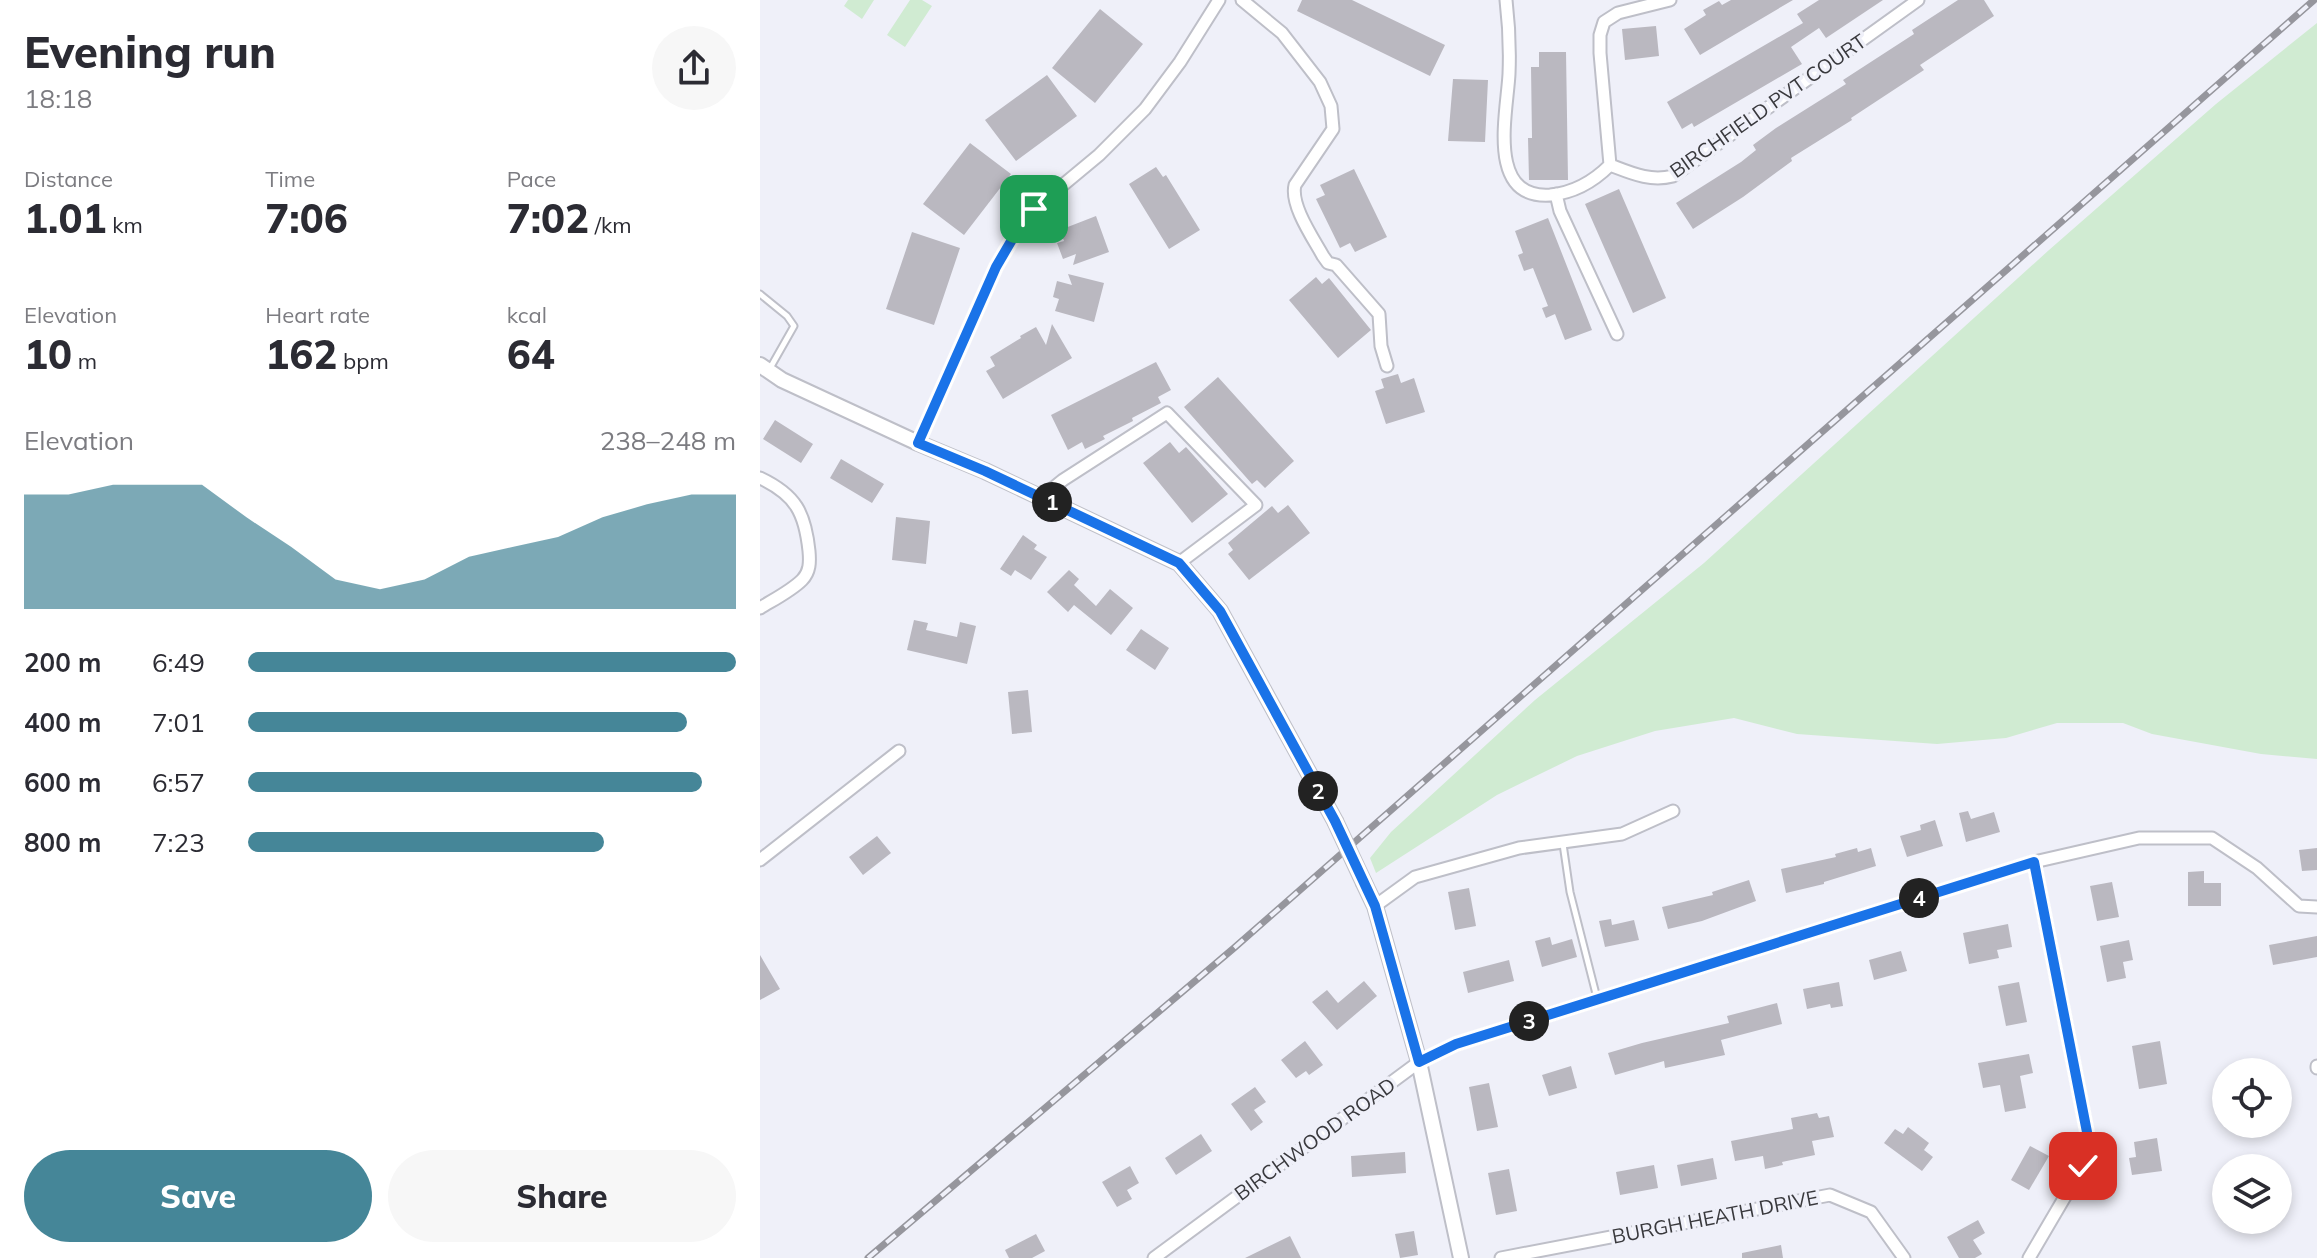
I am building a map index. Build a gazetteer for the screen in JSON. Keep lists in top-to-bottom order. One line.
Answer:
{"streets":{"street":["BIRCHFIELD PVT COURT","BIRCHWOOD ROAD","BURGH HEATH DRIVE"]},"page":{"heading":["Evening run","18:18"],"stats":[["Distance","1.01 km"],["Time","7:06"],["Pace","7:02 /km"],["Elevation","10 m"],["Heart rate","162 bpm"],["kcal","64"]],"chart":["Elevation","238–248 m"],"pins":["1","2","4","3"],"list":[{"name":"200 m","note":"6:49"},{"name":"400 m","note":"7:01"},{"name":"600 m","note":"6:57"},{"name":"800 m","note":"7:23"}],"buttons":["Save","Share"]}}
